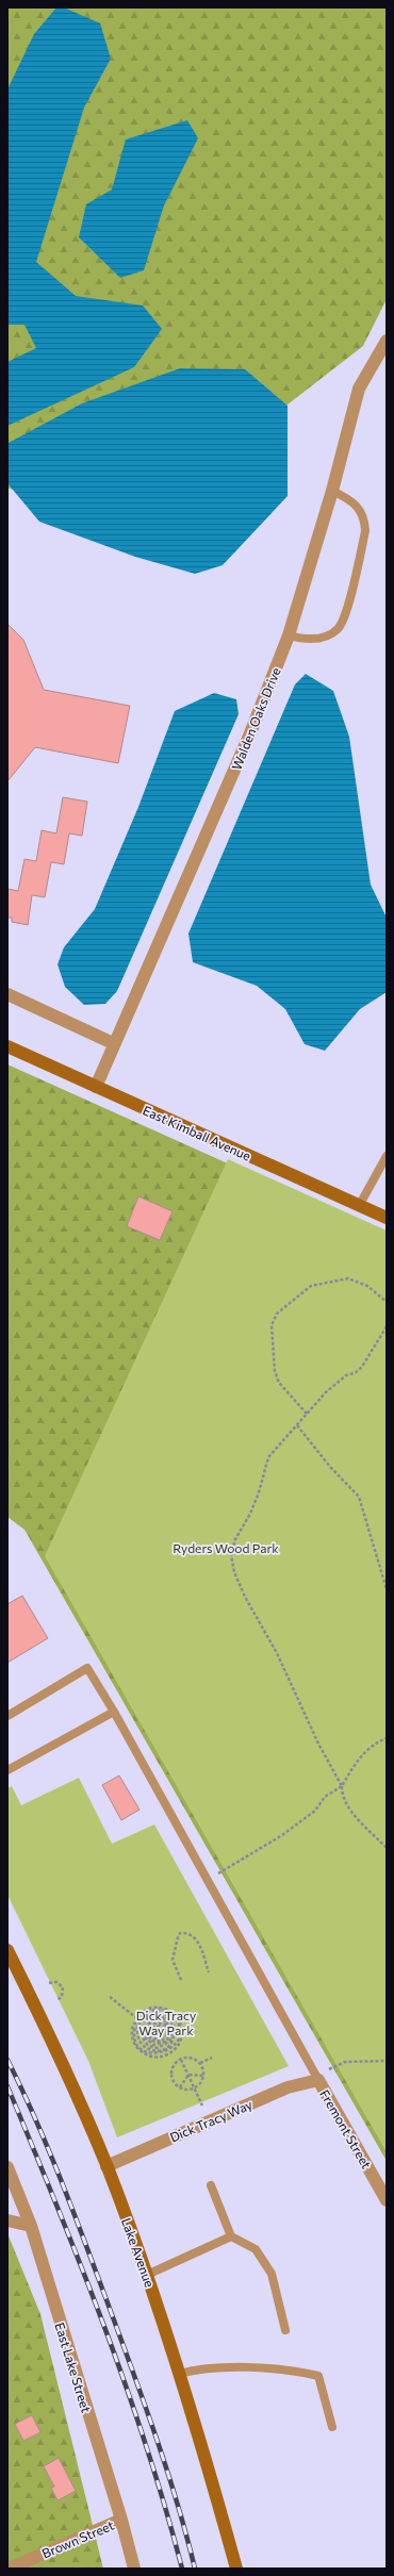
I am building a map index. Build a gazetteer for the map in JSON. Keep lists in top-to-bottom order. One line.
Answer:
{"streets":{"street":["Walden Oaks Drive","East Kimball Avenue","Dick Tracy Way","Fremont Street","Lake Avenue","East Lake Street","Brown Street"]},"crossings":[["Walden Oaks Drive","East Kimball Avenue"],["Dick Tracy Way","Fremont Street"],["Dick Tracy Way","Lake Avenue"],["East Lake Street","Brown Street"]],"parks":["Ryders Wood Park","Dick Tracy Way Park"]}
